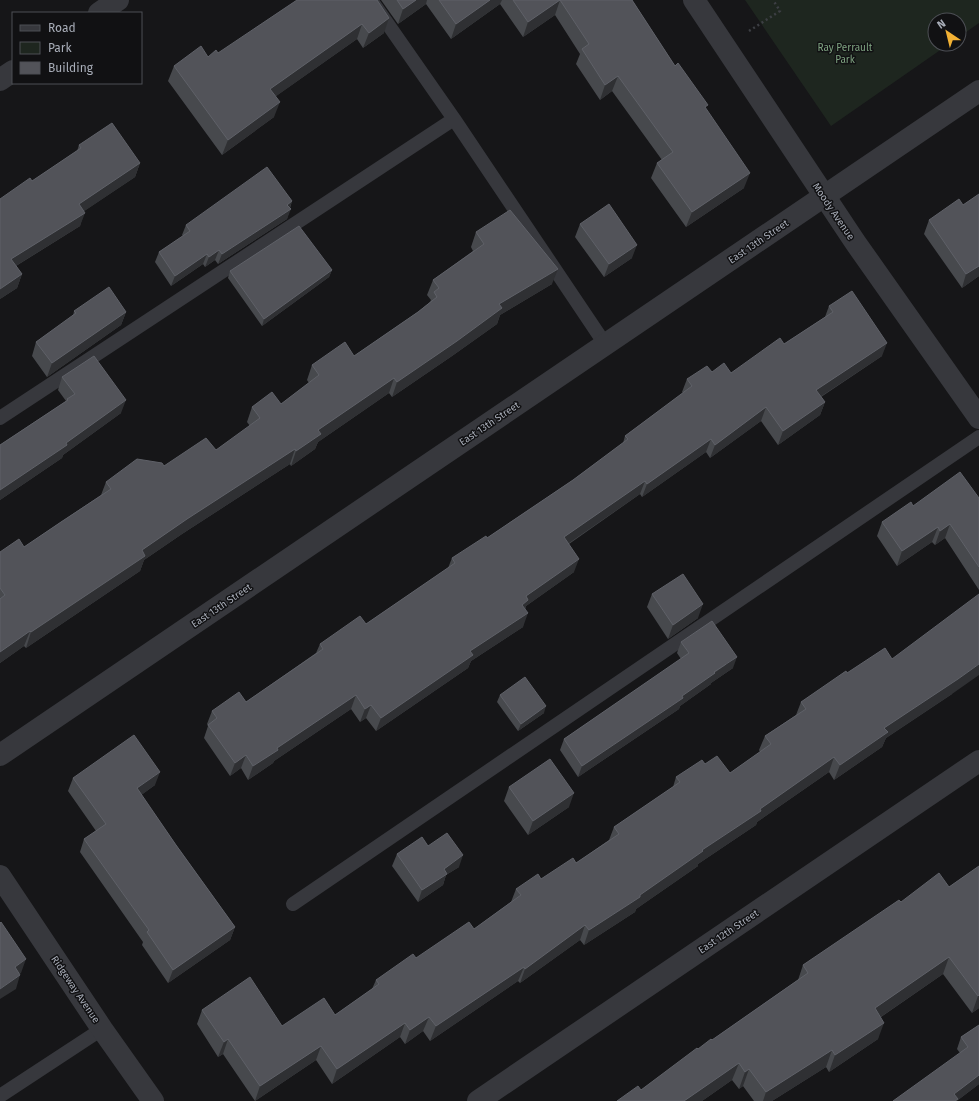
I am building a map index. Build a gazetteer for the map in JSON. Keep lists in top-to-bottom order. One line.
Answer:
{"streets":{"street":["Moody Avenue","East 13th Street","East 12th Street","Ridgeway Avenue"]},"crossings":[["Moody Avenue","East 13th Street"]],"parks":["Ray Perrault Park"],"legend":["Road","Park","Building"],"north":"top left"}
